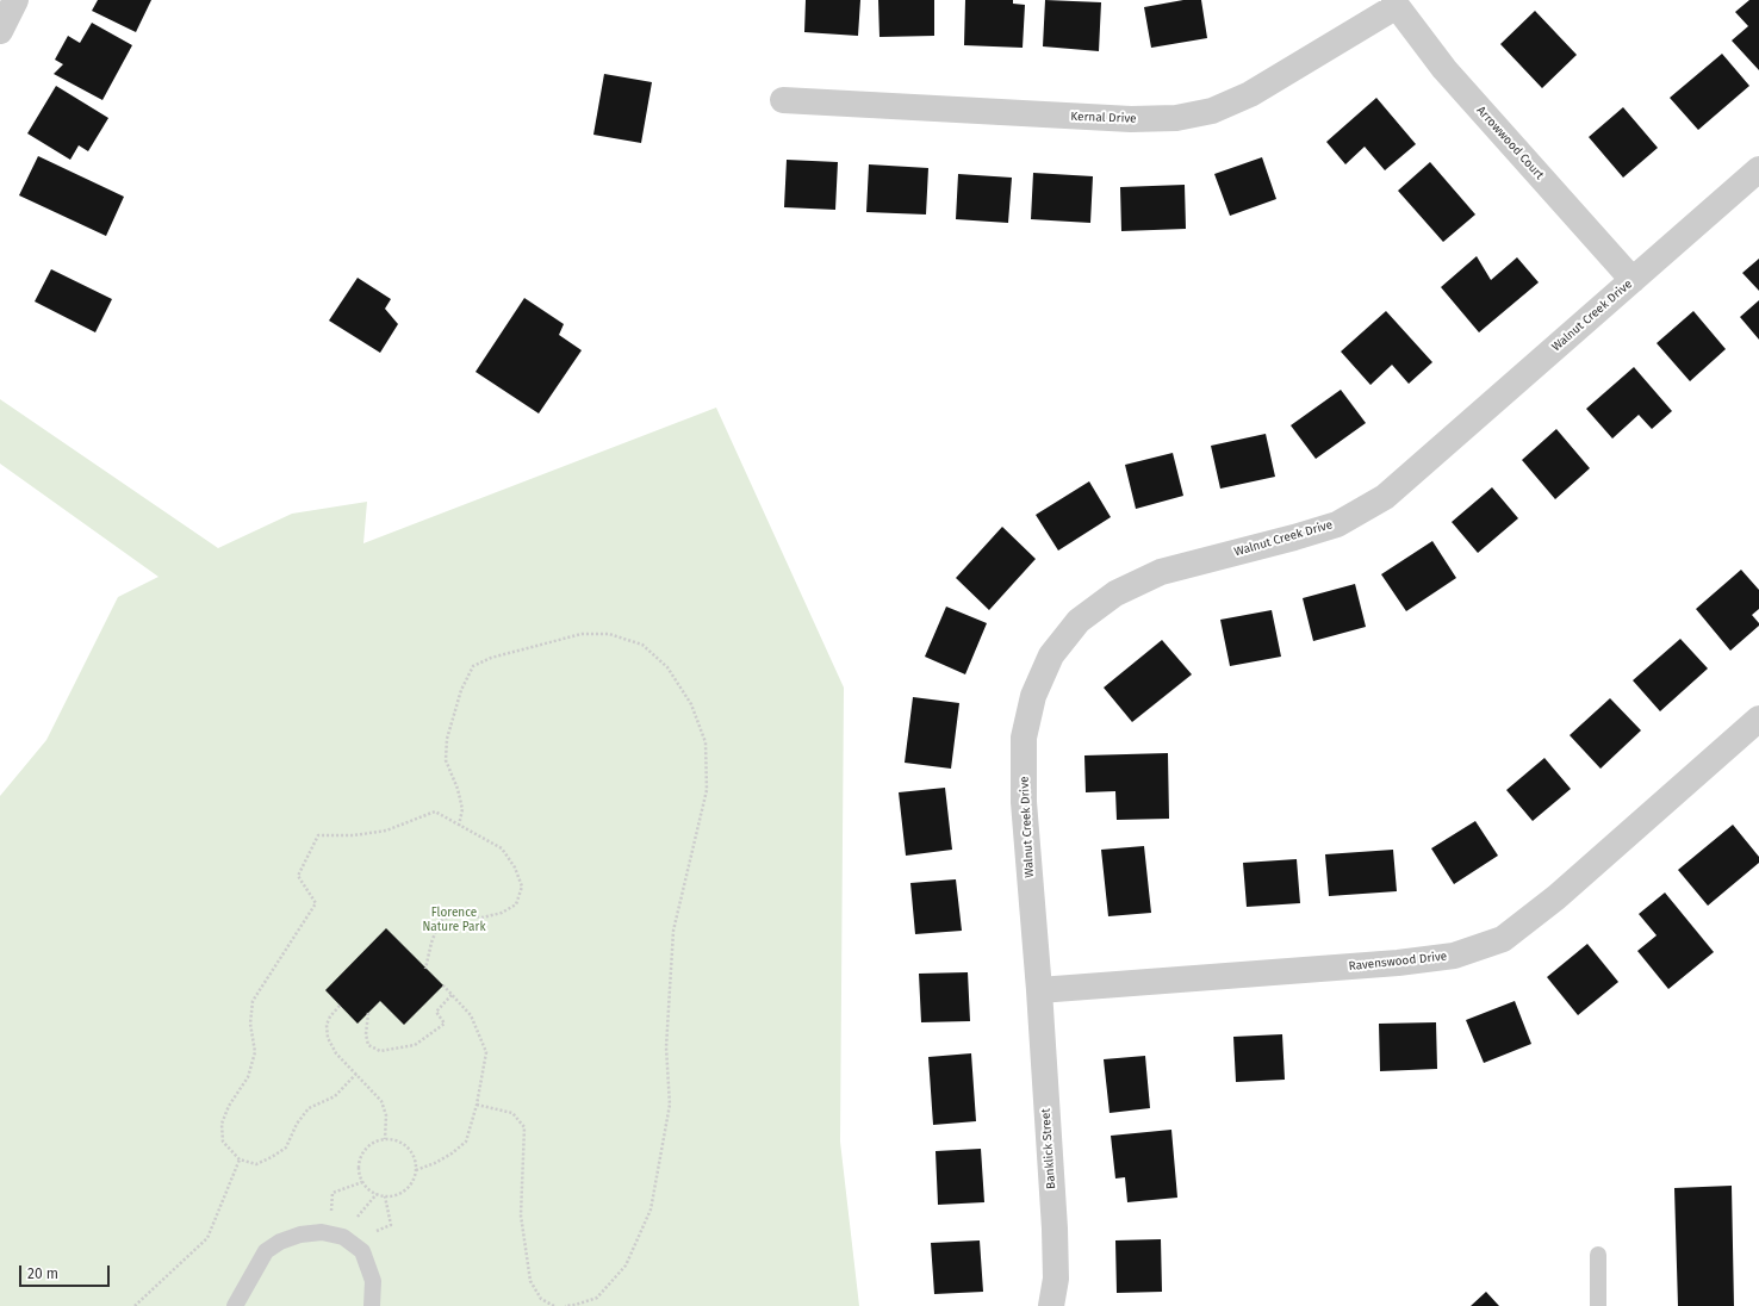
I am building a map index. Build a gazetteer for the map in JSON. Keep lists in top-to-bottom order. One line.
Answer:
{"streets":{"street":["Kernal Drive","Arrowwood Court","Walnut Creek Drive","Ravenswood Drive","Banklick Street"]},"crossings":[["Kernal Drive","Arrowwood Court"],["Arrowwood Court","Walnut Creek Drive"],["Walnut Creek Drive","Ravenswood Drive"],["Walnut Creek Drive","Banklick Street"],["Ravenswood Drive","Banklick Street"]],"parks":["Florence Nature Park"],"scale_bar":"20 m"}
